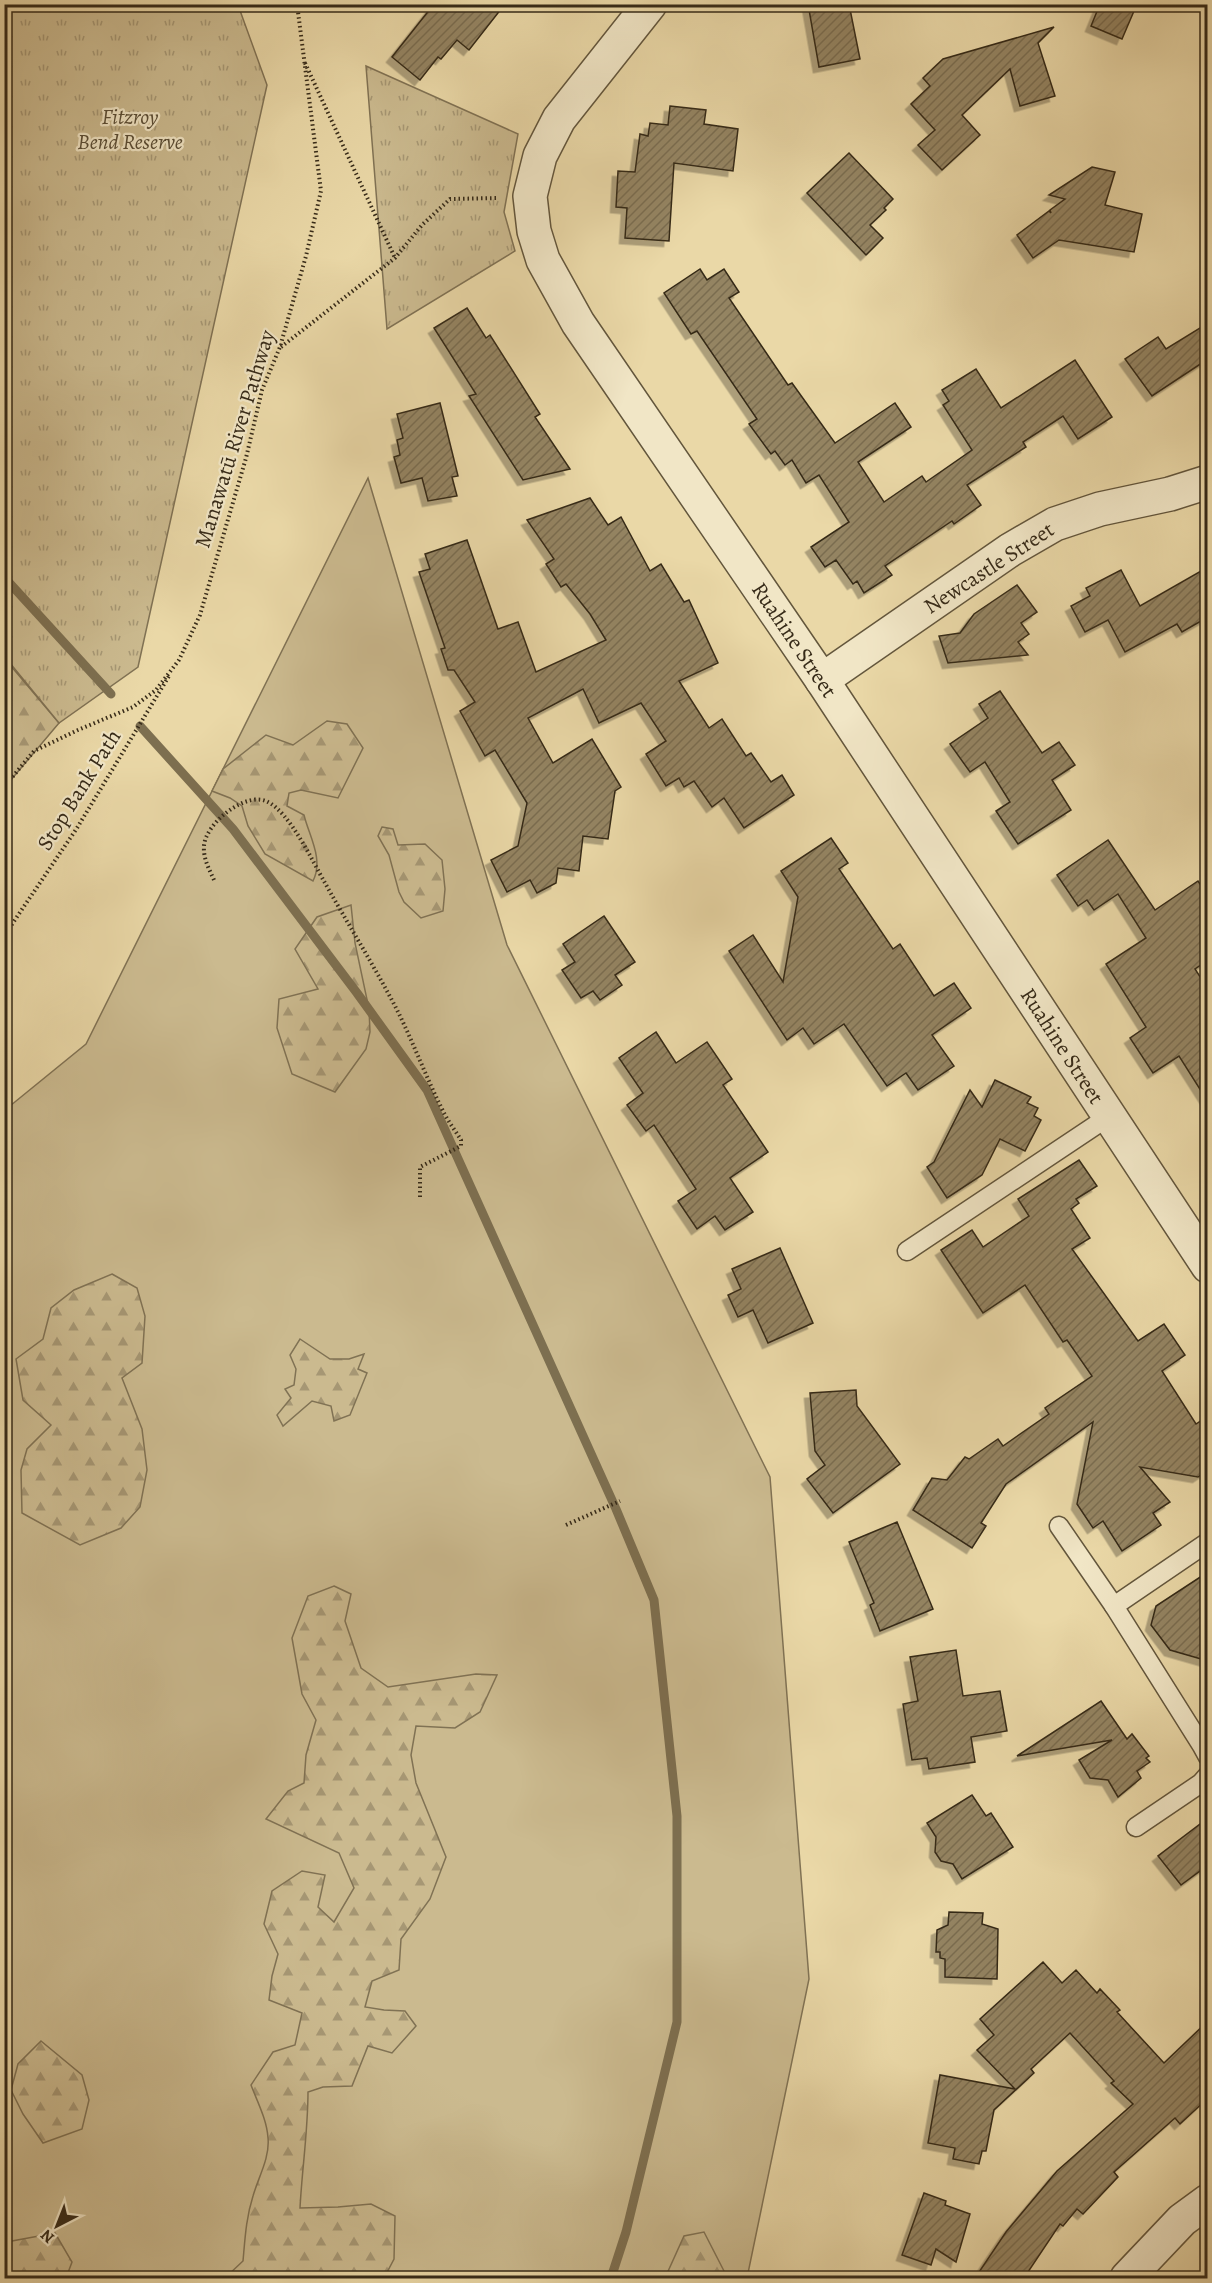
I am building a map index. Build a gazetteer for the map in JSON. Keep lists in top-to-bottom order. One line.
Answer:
{"streets":{"street":["Newcastle Street","Ruahine Street"],"path":["Manawatū River Pathway","Stop Bank Path"]},"crossings":[["Manawatū River Pathway","Stop Bank Path"],["Newcastle Street","Ruahine Street"]],"parks":["Fitzroy Bend Reserve"],"north":"bottom left"}
